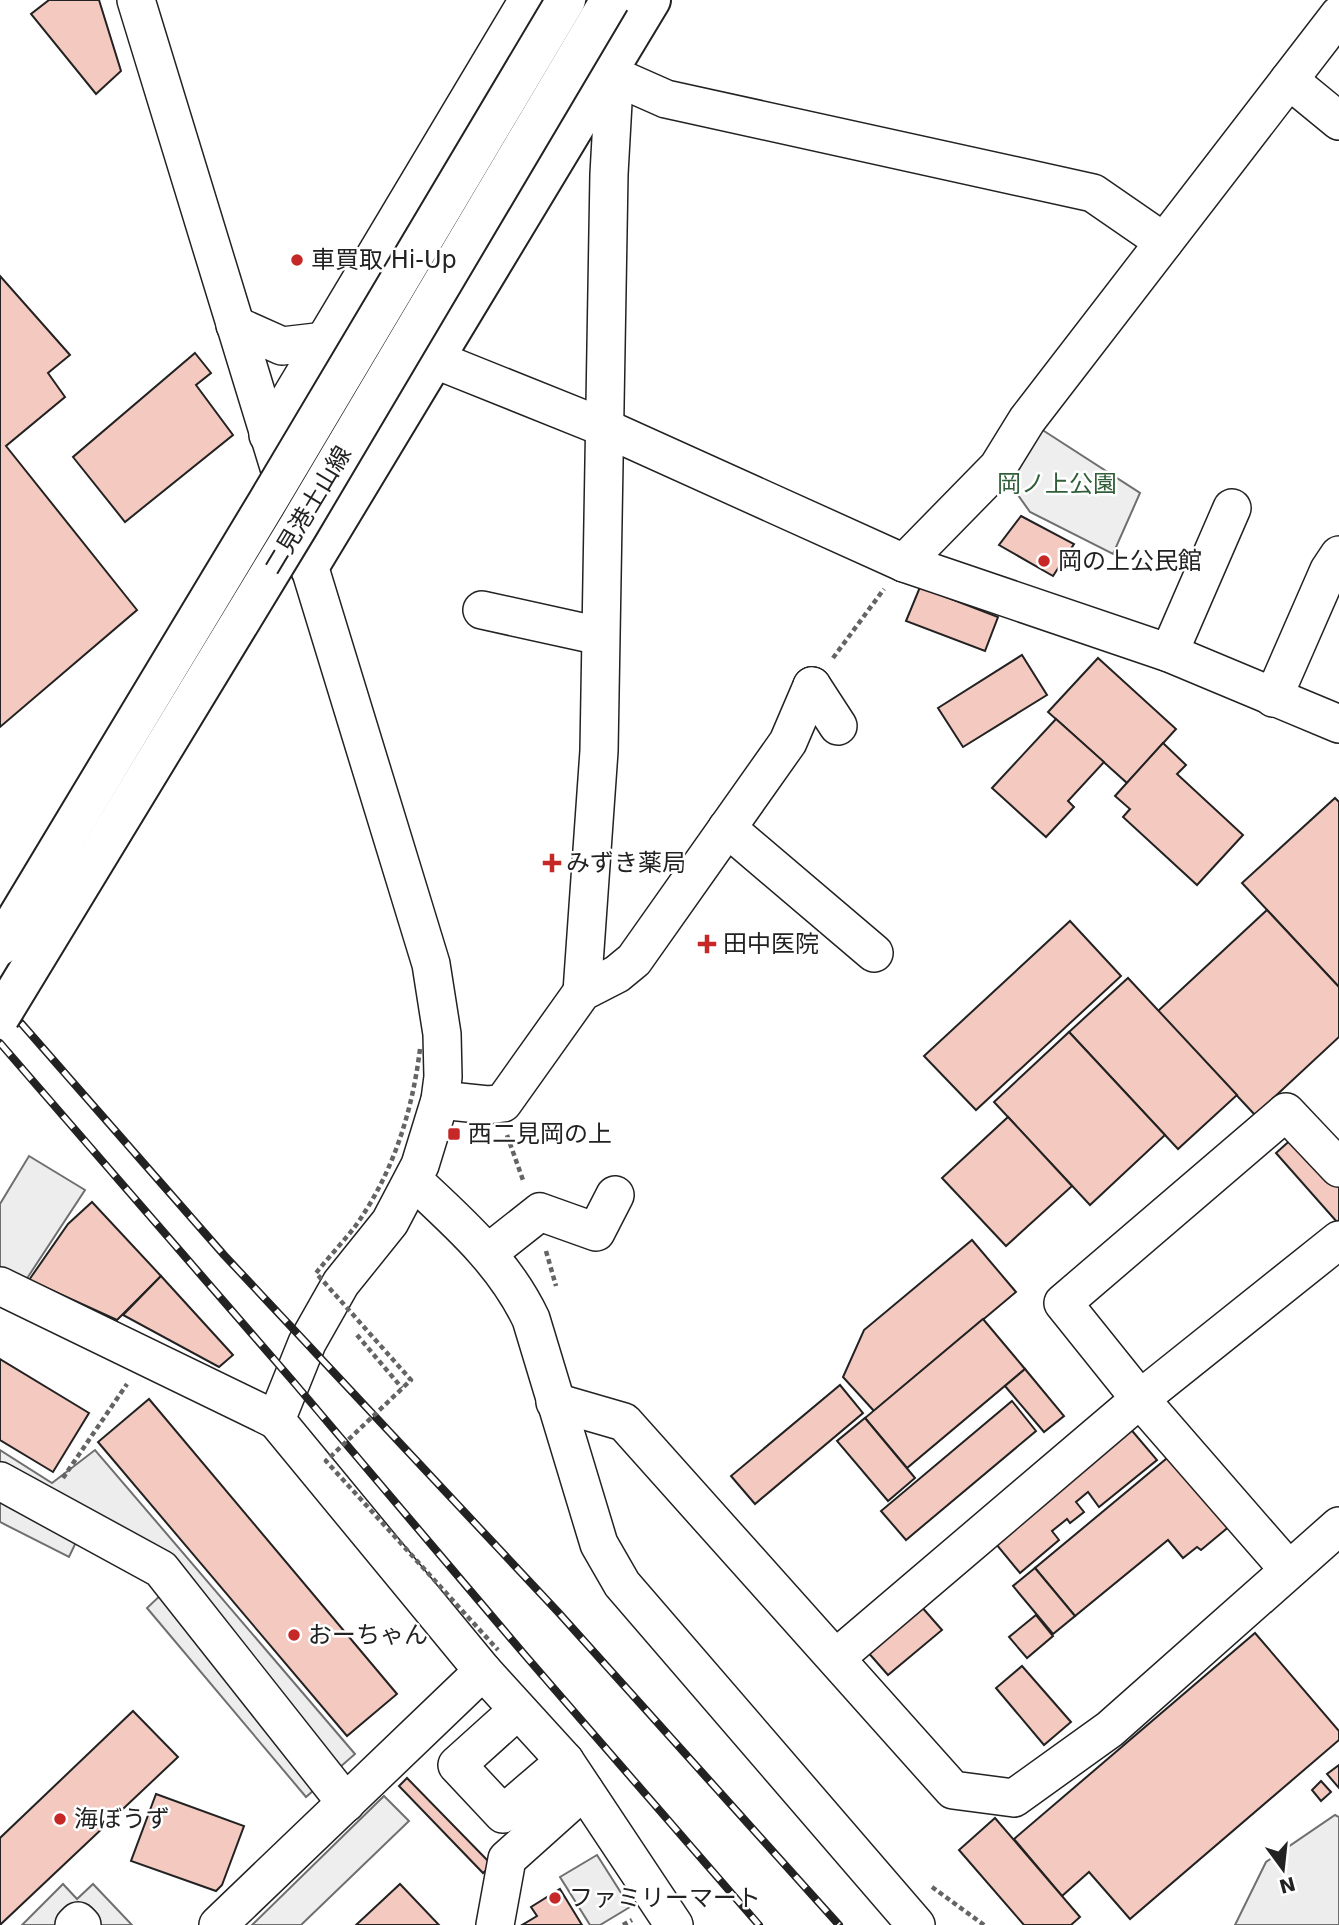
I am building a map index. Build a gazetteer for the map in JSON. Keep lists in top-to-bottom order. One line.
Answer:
{"streets":{"main road":["二見港土山線"]},"parks":["岡ノ上公園"],"places":{"other":["車買取 Hi-Up","岡の上公民館","おーちゃん","海ぼうず","ファミリーマート"],"health":["みずき薬局","田中医院"],"transit":["西二見岡の上"]},"north":"bottom"}
